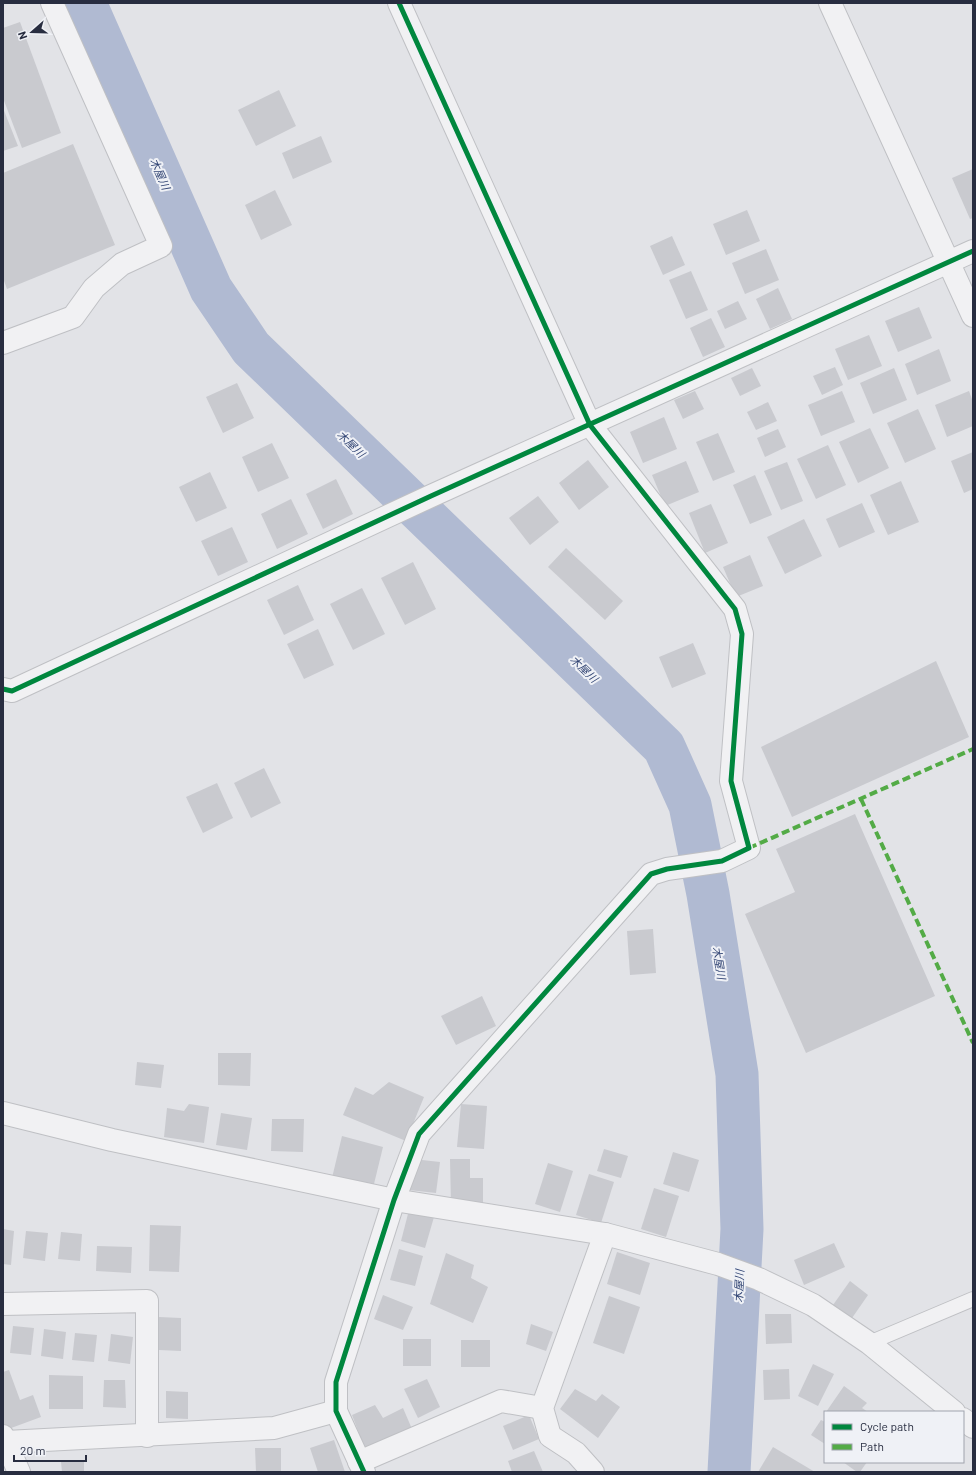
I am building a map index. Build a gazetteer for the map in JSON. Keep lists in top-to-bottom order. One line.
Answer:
{"water":["木屋川"],"legend":["Cycle path","Path"],"scale_bar":"20 m","north":"left"}
